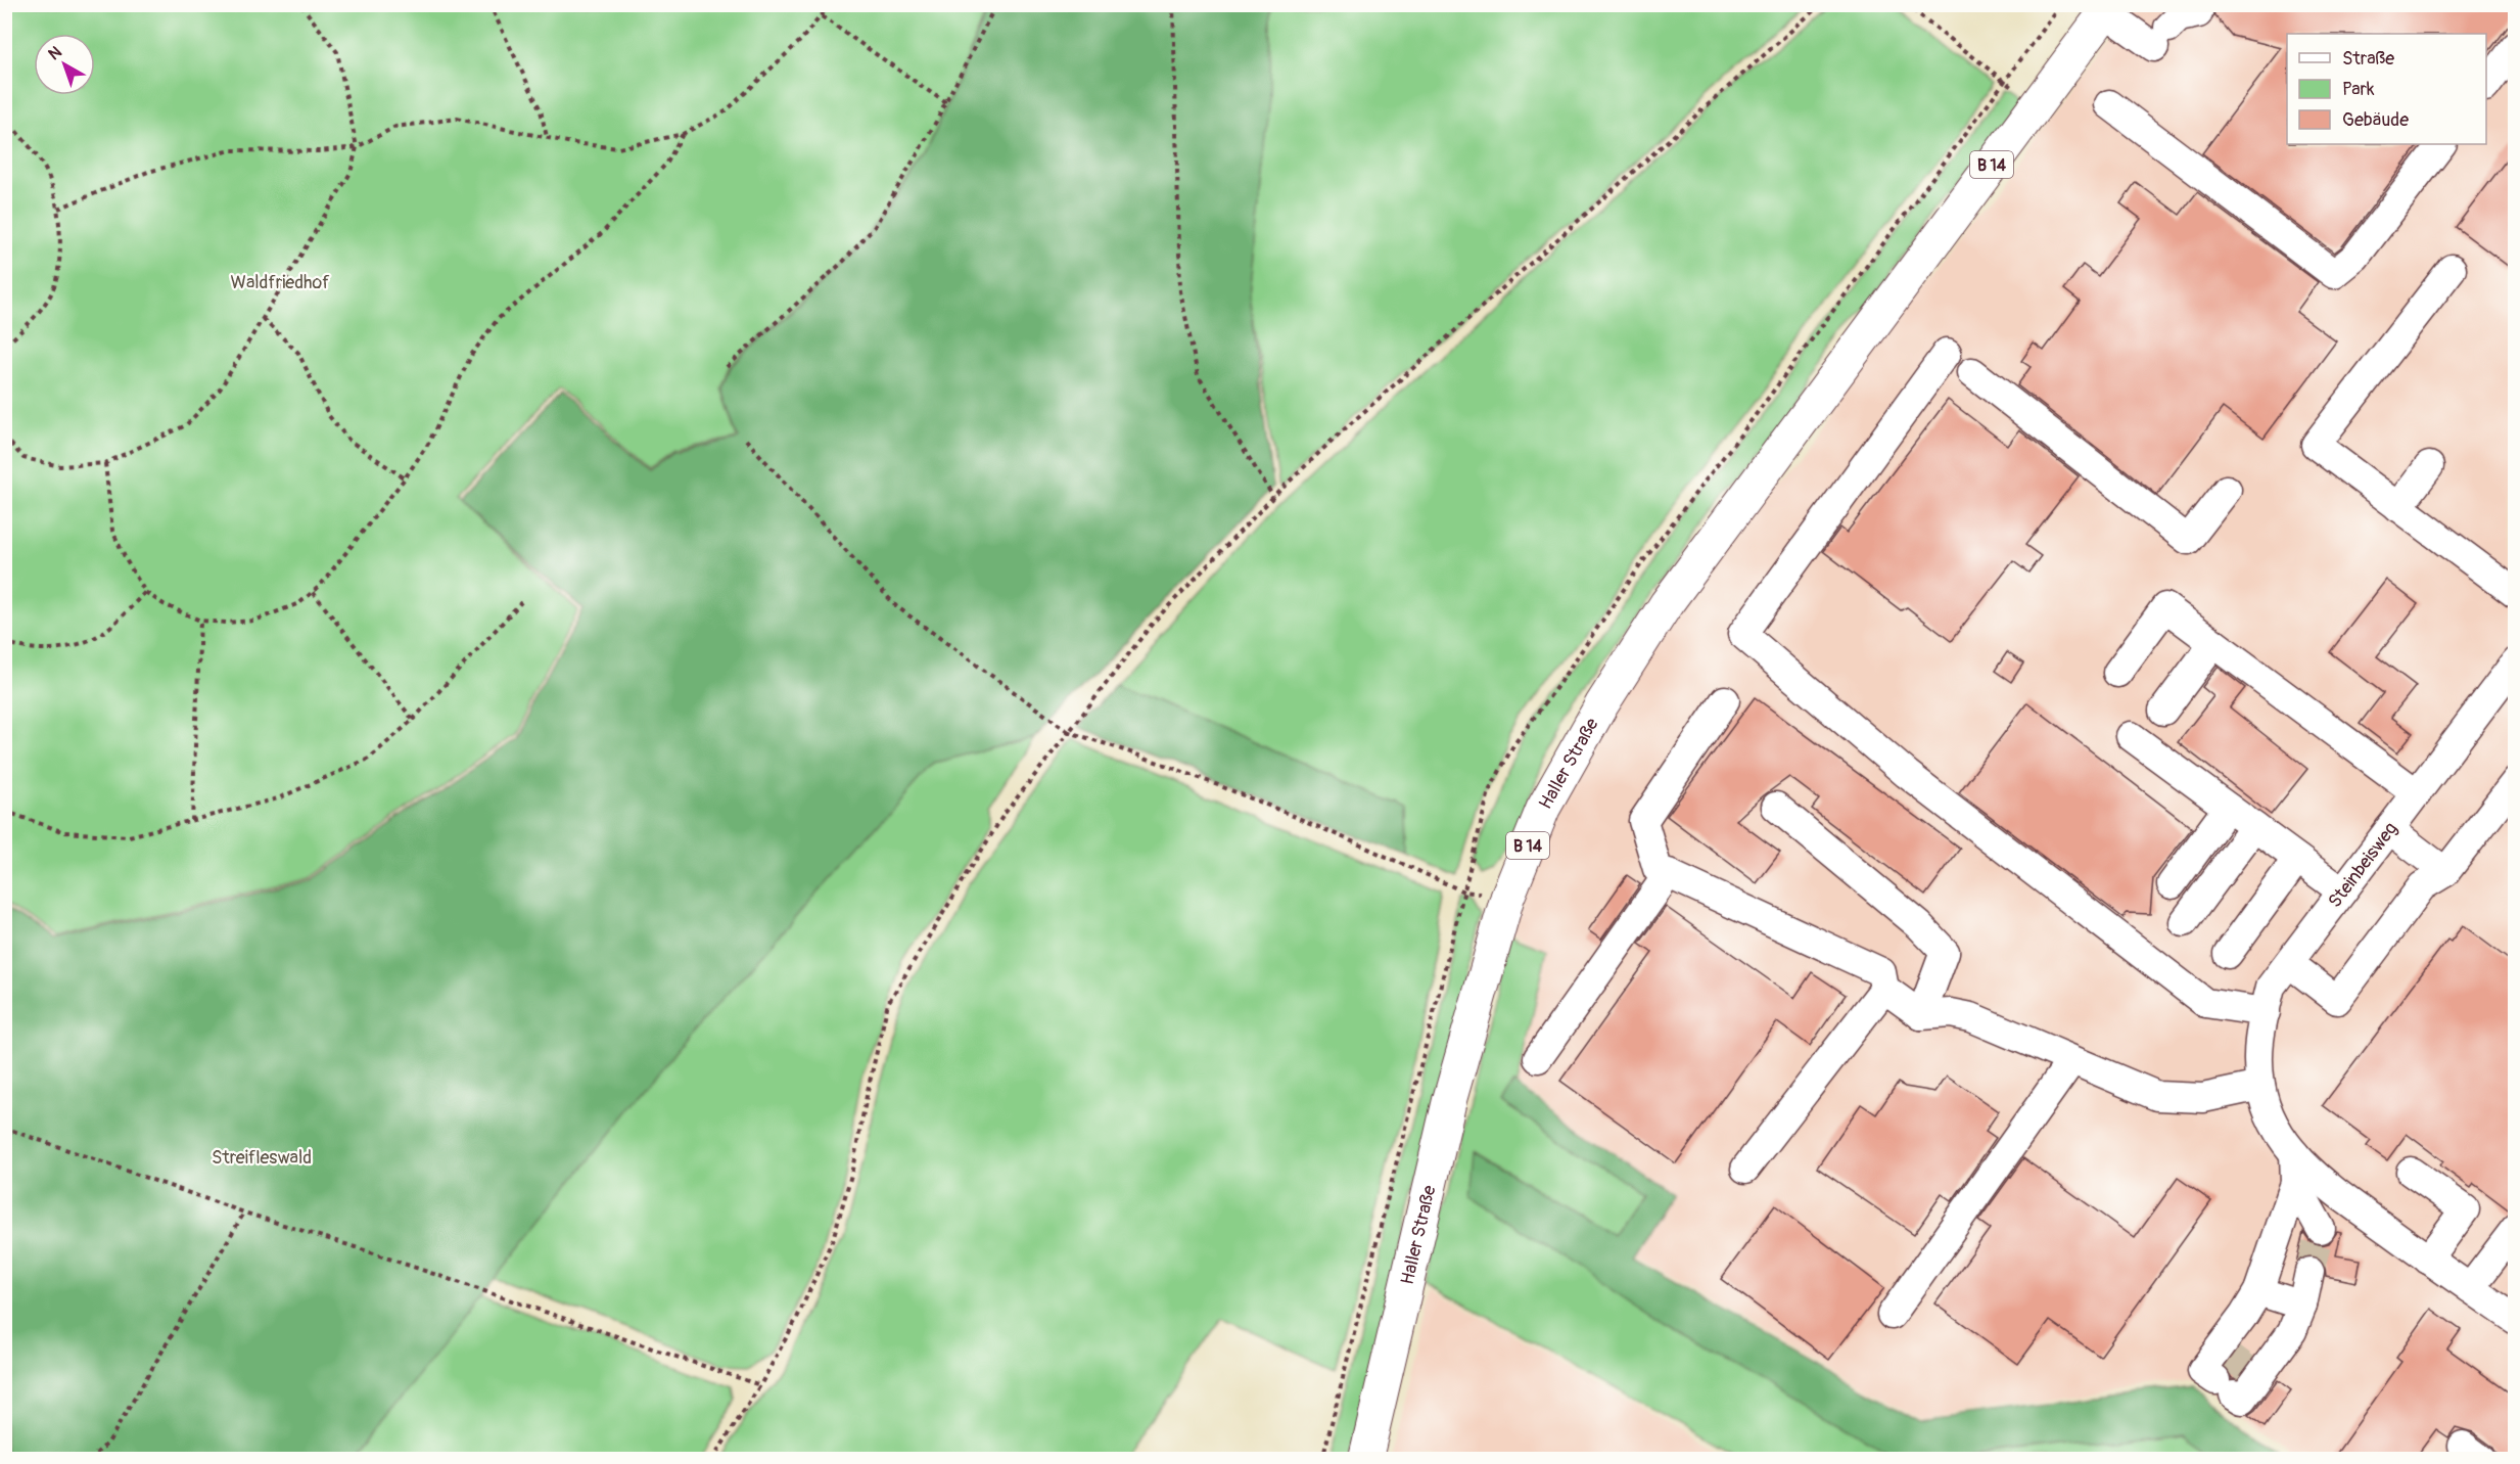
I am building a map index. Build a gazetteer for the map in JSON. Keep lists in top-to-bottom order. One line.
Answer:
{"streets":{"main road":["B 14","Haller Straße"],"street":["Steinbeisweg"]},"parks":["Waldfriedhof","Streifleswald"],"legend":["Straße","Park","Gebäude"],"north":"top left"}
